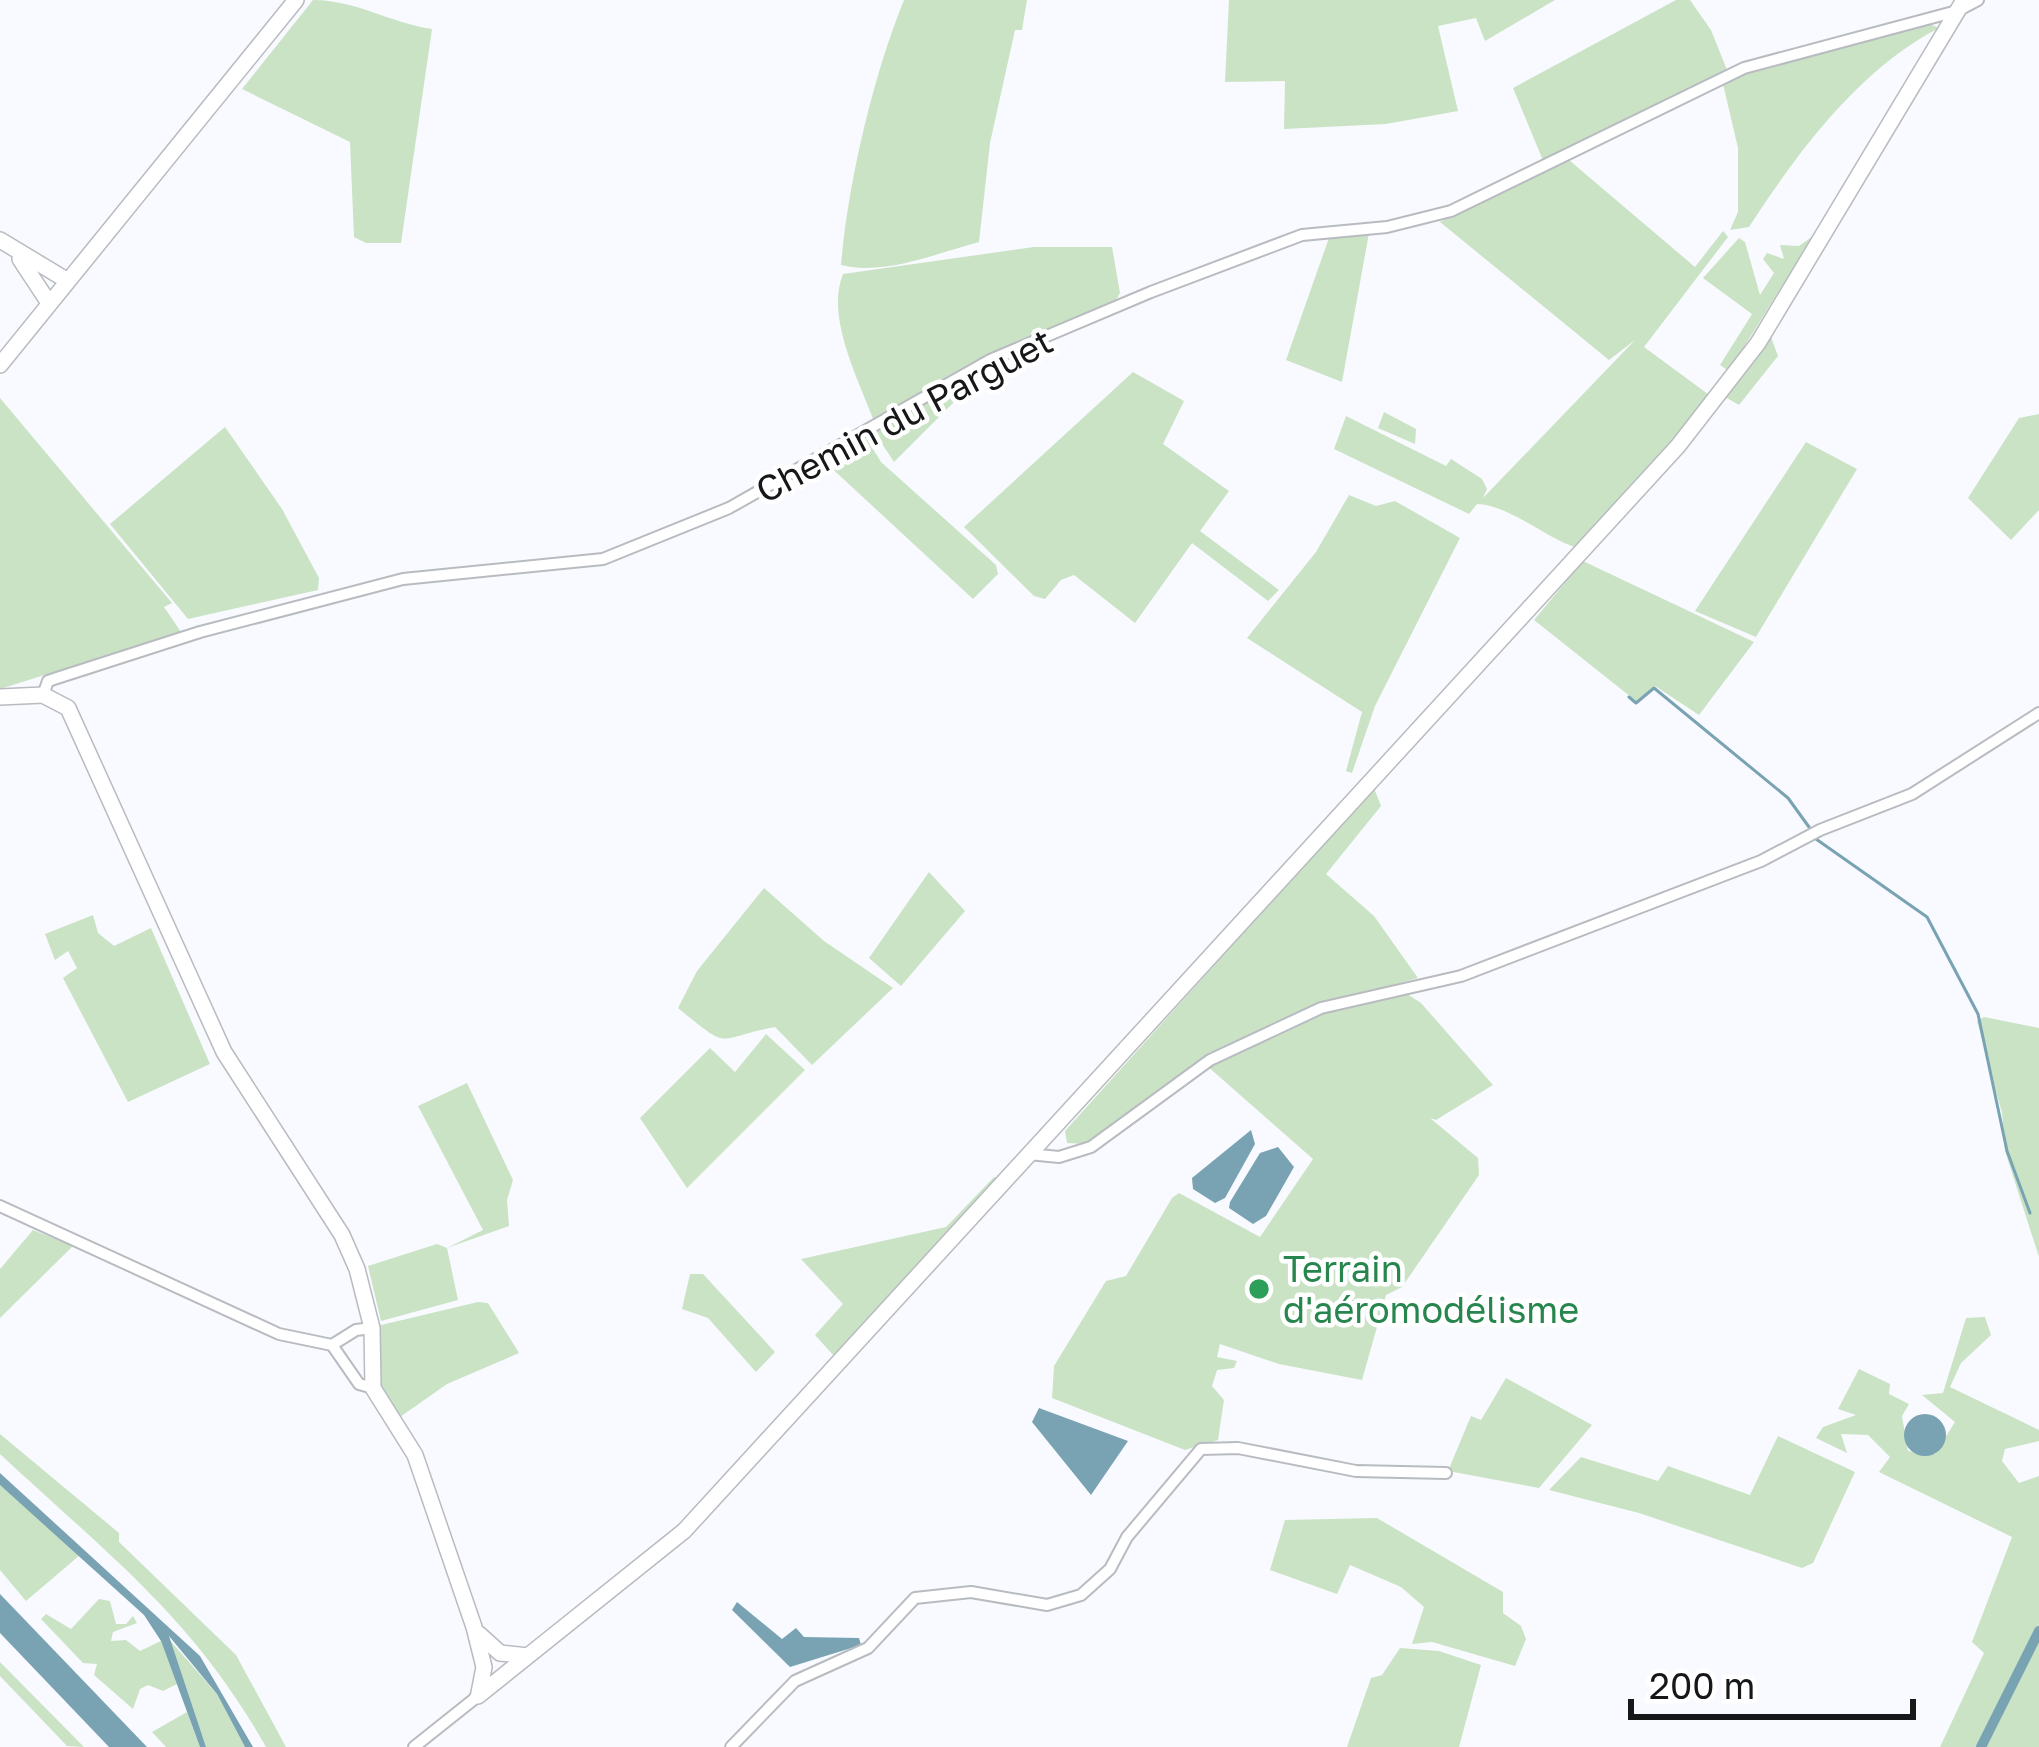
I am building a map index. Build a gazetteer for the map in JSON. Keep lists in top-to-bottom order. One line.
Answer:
{"streets":{"street":["Chemin du Parguet"]},"places":["Terrain d'aéromodélisme"],"scale_bar":"200 m"}
